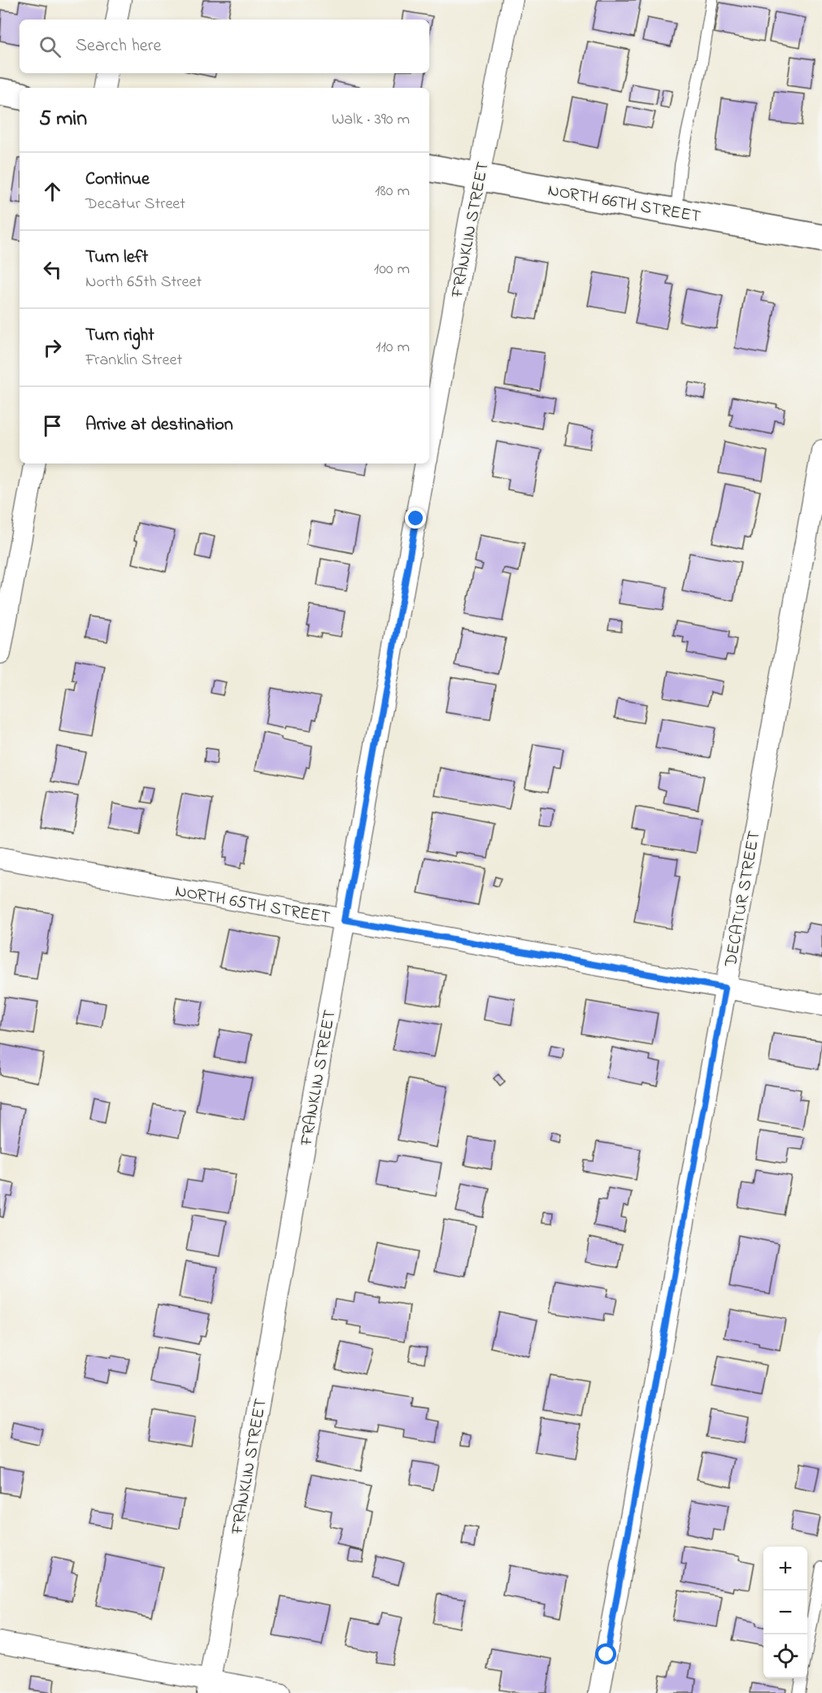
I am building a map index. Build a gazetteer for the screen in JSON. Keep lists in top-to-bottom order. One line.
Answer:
{"streets":{"street":["NORTH 66TH STREET","FRANKLIN STREET","DECATUR STREET","NORTH 65TH STREET"]},"crossings":[["NORTH 66TH STREET","FRANKLIN STREET"],["FRANKLIN STREET","NORTH 65TH STREET"],["DECATUR STREET","NORTH 65TH STREET"]],"page":{"search":"Search here","heading":["5 min","Walk · 390 m"],"list":[["Continue","Decatur Street","180 m"],["Turn left","North 65th Street","100 m"],["Turn right","Franklin Street","110 m"],"Arrive at destination"],"map_buttons":["+","−"]}}
